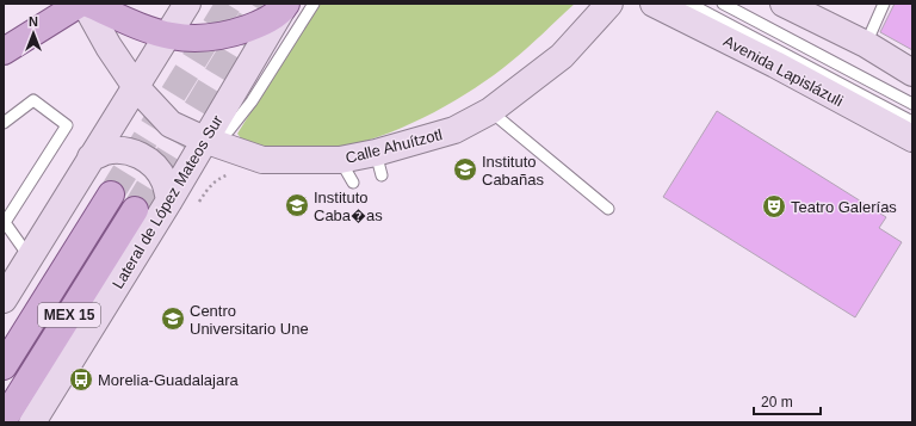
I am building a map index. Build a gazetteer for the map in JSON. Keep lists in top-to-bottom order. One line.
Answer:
{"streets":{"main road":["Avenida Lapislázuli","Calle Ahuítzotl","Lateral de López Mateos Sur","MEX 15"]},"crossings":[["Calle Ahuítzotl","Lateral de López Mateos Sur"]],"places":{"school or university":["Instituto Cabañas","Instituto Caba�as","Centro Universitario Une"],"theatre":["Teatro Galerías"],"bus stop":["Morelia-Guadalajara"]},"scale_bar":"20 m","north":"top"}
